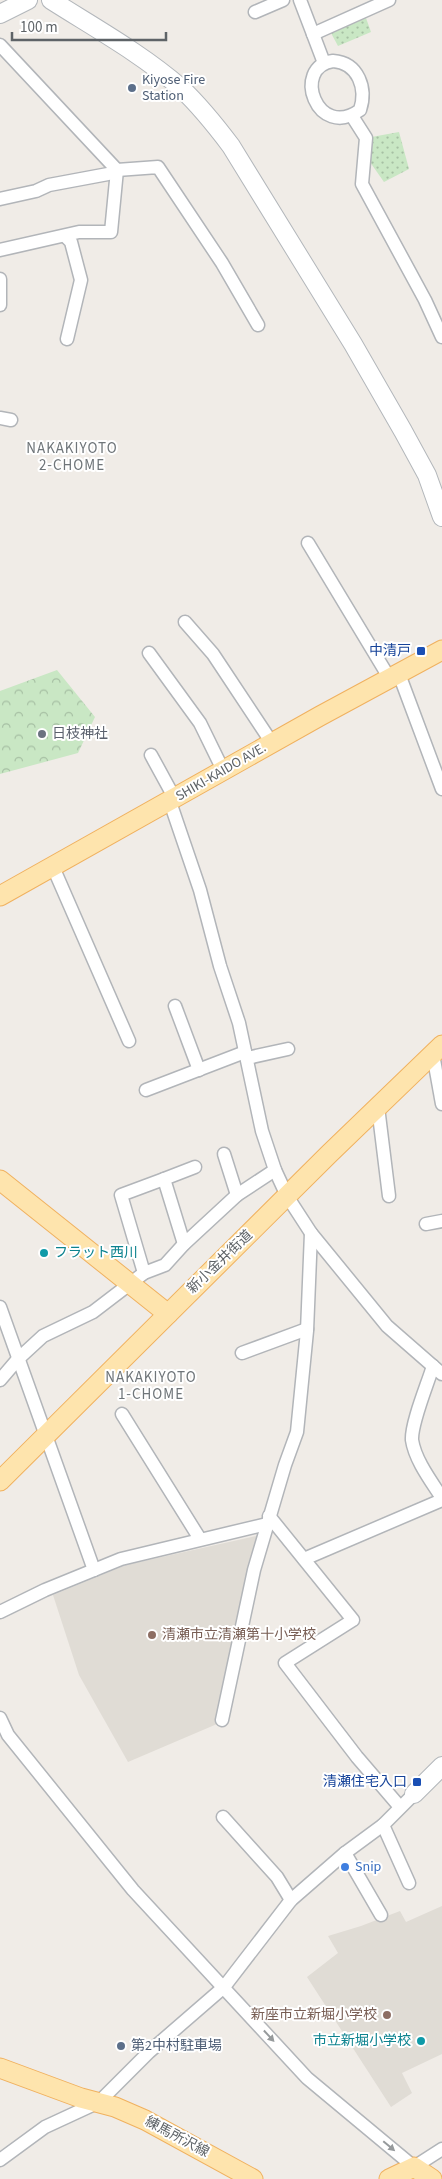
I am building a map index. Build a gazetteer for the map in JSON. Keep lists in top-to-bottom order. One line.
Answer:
{"streets":{"main road":["SHIKI-KAIDO AVE.","新小金井街道","練馬所沢線"]},"districts":["NAKAKIYOTO 2-CHOME","NAKAKIYOTO 1-CHOME"],"places":{"other":["Kiyose Fire Station","日枝神社","フラット西川","清瀬市立清瀬第十小学校","Snip","新座市立新堀小学校","市立新堀小学校","第2中村駐車場"],"transit":["中清戸","清瀬住宅入口"]},"scale_bar":"100 m"}
